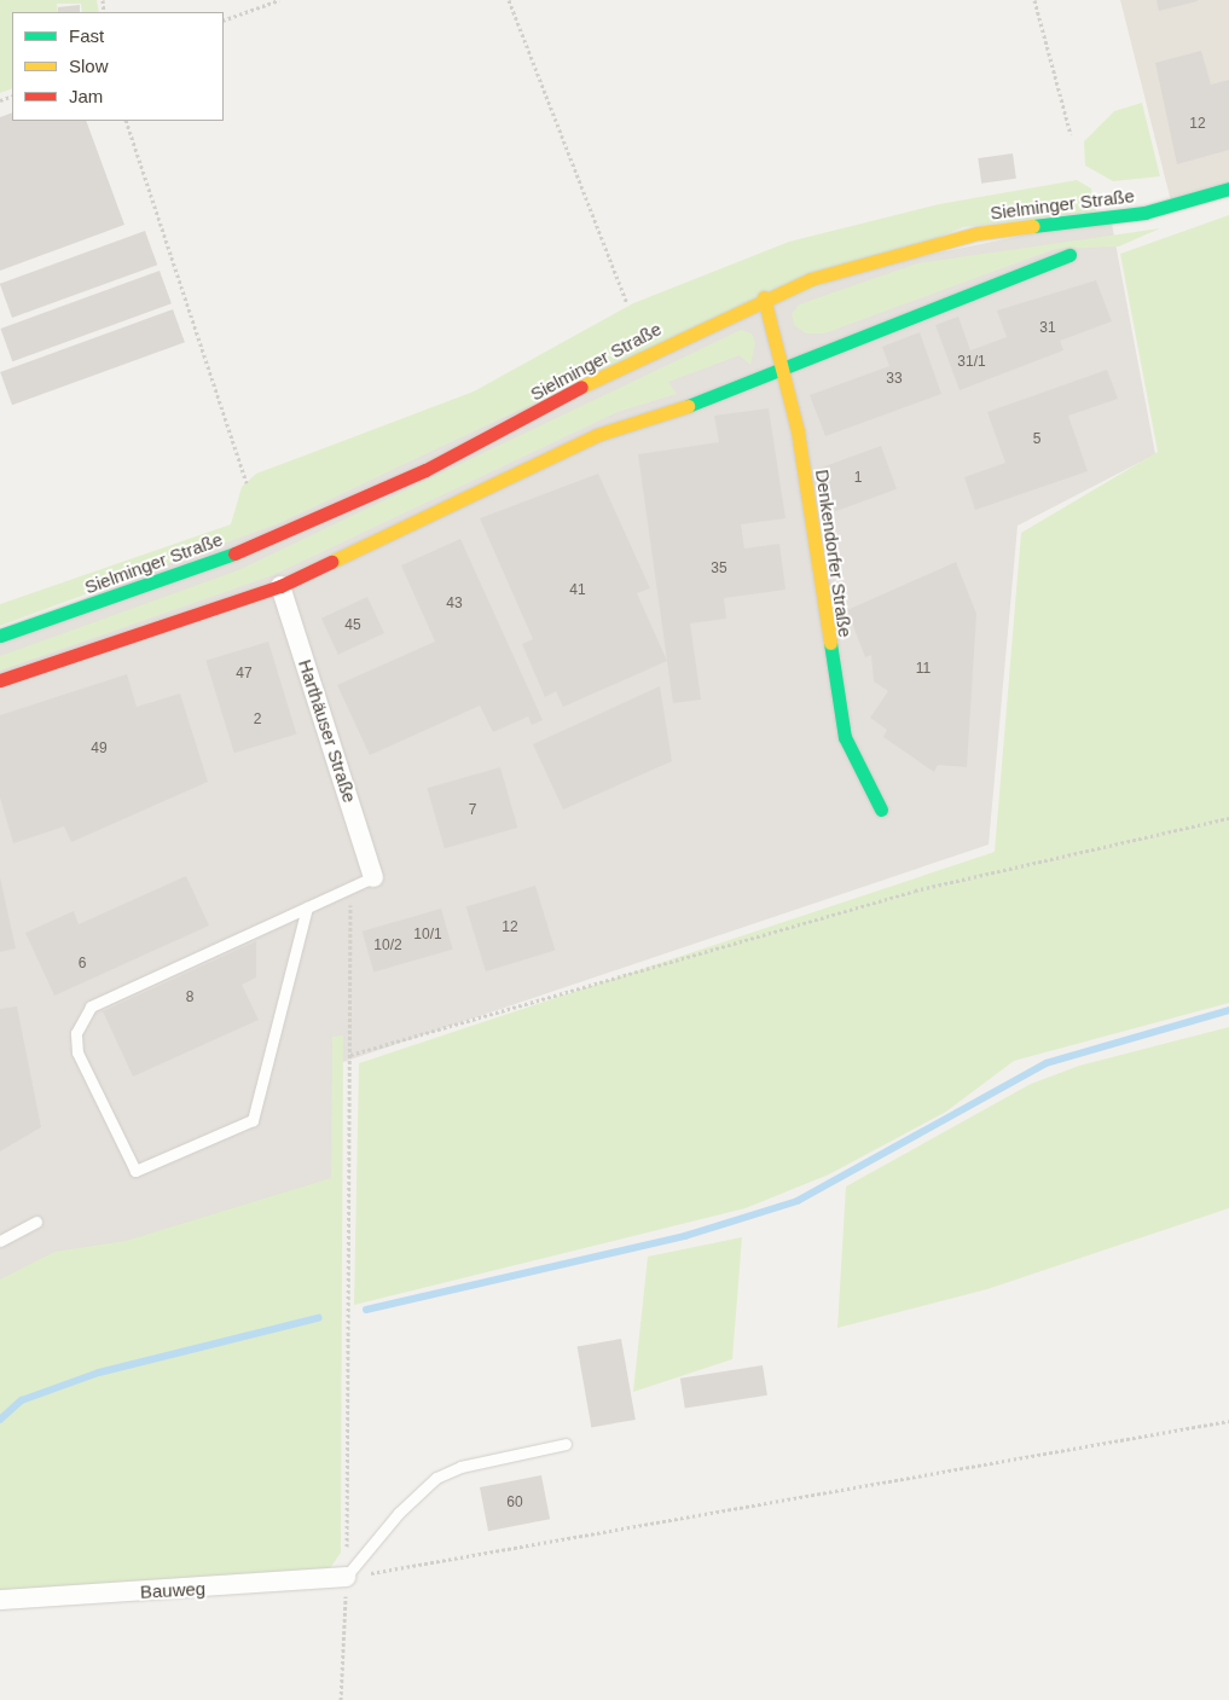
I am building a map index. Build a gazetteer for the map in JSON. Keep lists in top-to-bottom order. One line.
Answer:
{"streets":{"street":["Sielminger Straße","Denkendorfer Straße","Harthäuser Straße","Bauweg"]},"crossings":[["Sielminger Straße","Denkendorfer Straße"]],"house_numbers":["12","31","31/1","33","5","1","35","41","43","45","11","47","2","49","7","12","10/1","10/2","6","8","60"],"legend":["Fast","Slow","Jam"]}
